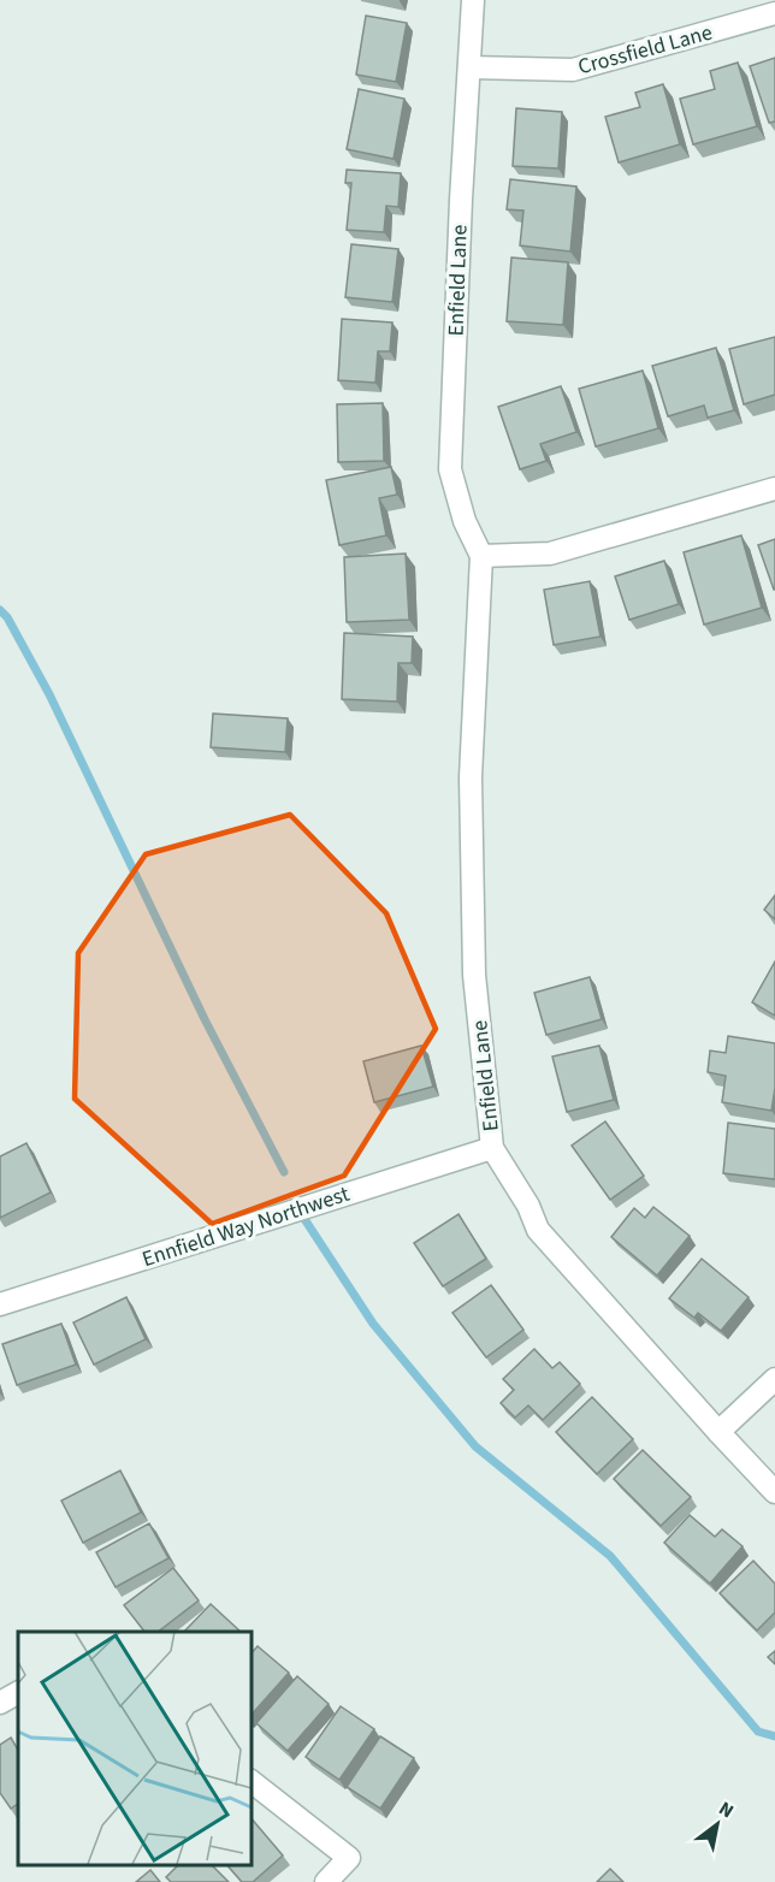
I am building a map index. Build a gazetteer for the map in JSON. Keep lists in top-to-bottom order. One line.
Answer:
{"streets":{"street":["Crossfield Lane","Enfield Lane","Ennfield Way Northwest"]},"crossings":[["Crossfield Lane","Enfield Lane"],["Enfield Lane","Ennfield Way Northwest"]],"north":"top right"}
